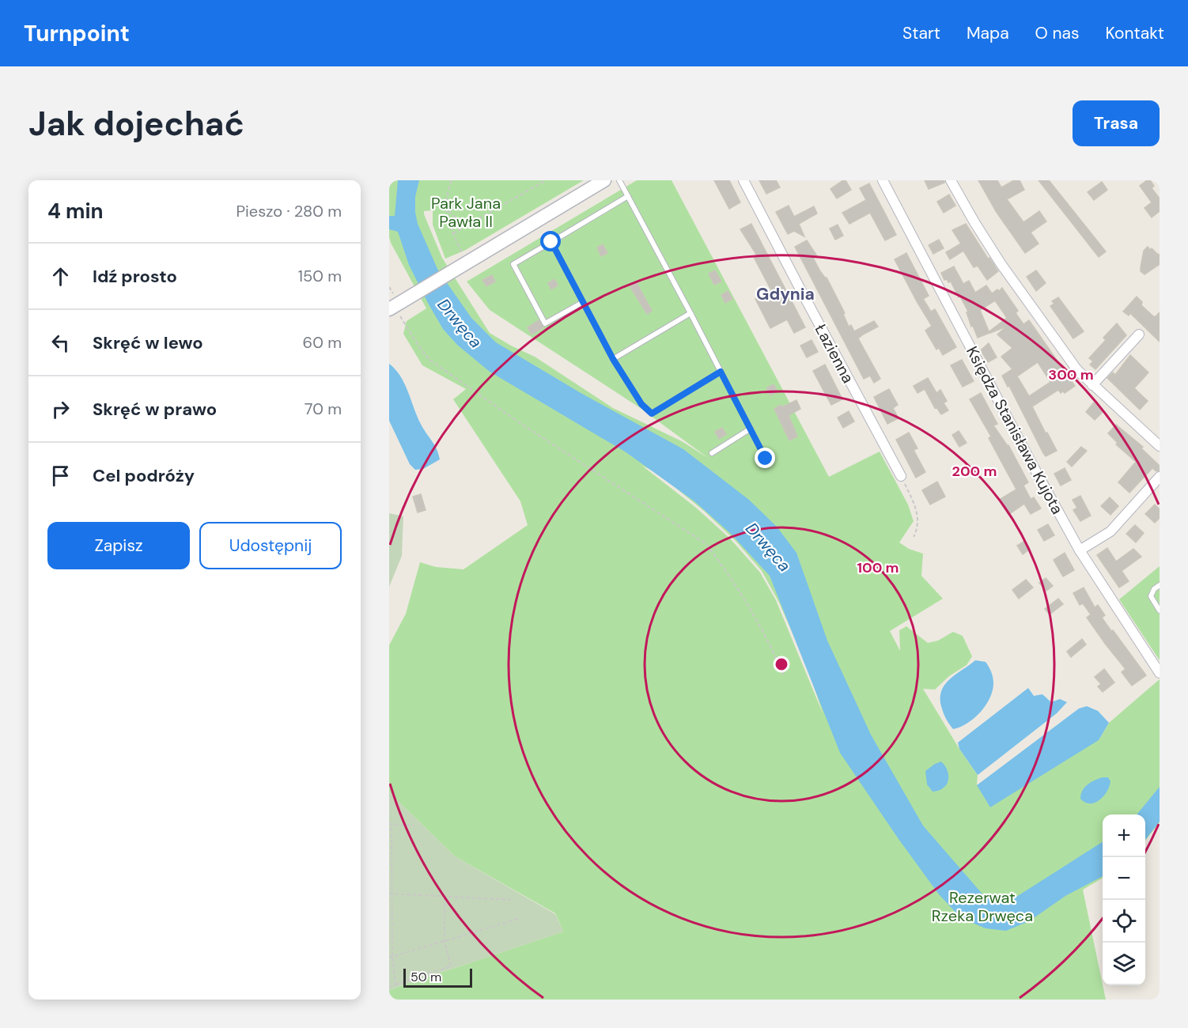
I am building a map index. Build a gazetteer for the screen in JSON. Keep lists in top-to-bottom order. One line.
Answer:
{"streets":{"street":["Łazienna","Księdza Stanisława Kujota"]},"districts":["Gdynia"],"water":["Drwęca"],"parks":["Park Jana Pawła II","Rezerwat Rzeka Drwęca"],"scale_bar":"50 m","page":{"header":"Turnpoint","nav":["Start","Mapa","O nas","Kontakt"],"buttons":["Trasa",["Zapisz","Udostępnij"]],"title":"Jak dojechać","heading":["4 min","Pieszo · 280 m"],"list":[["Idź prosto","150 m"],["Skręć w lewo","60 m"],["Skręć w prawo","70 m"],"Cel podróży"],"map_buttons":["+","−"],"scale":"50 m"},"rings":["300 m","200 m","100 m"]}
